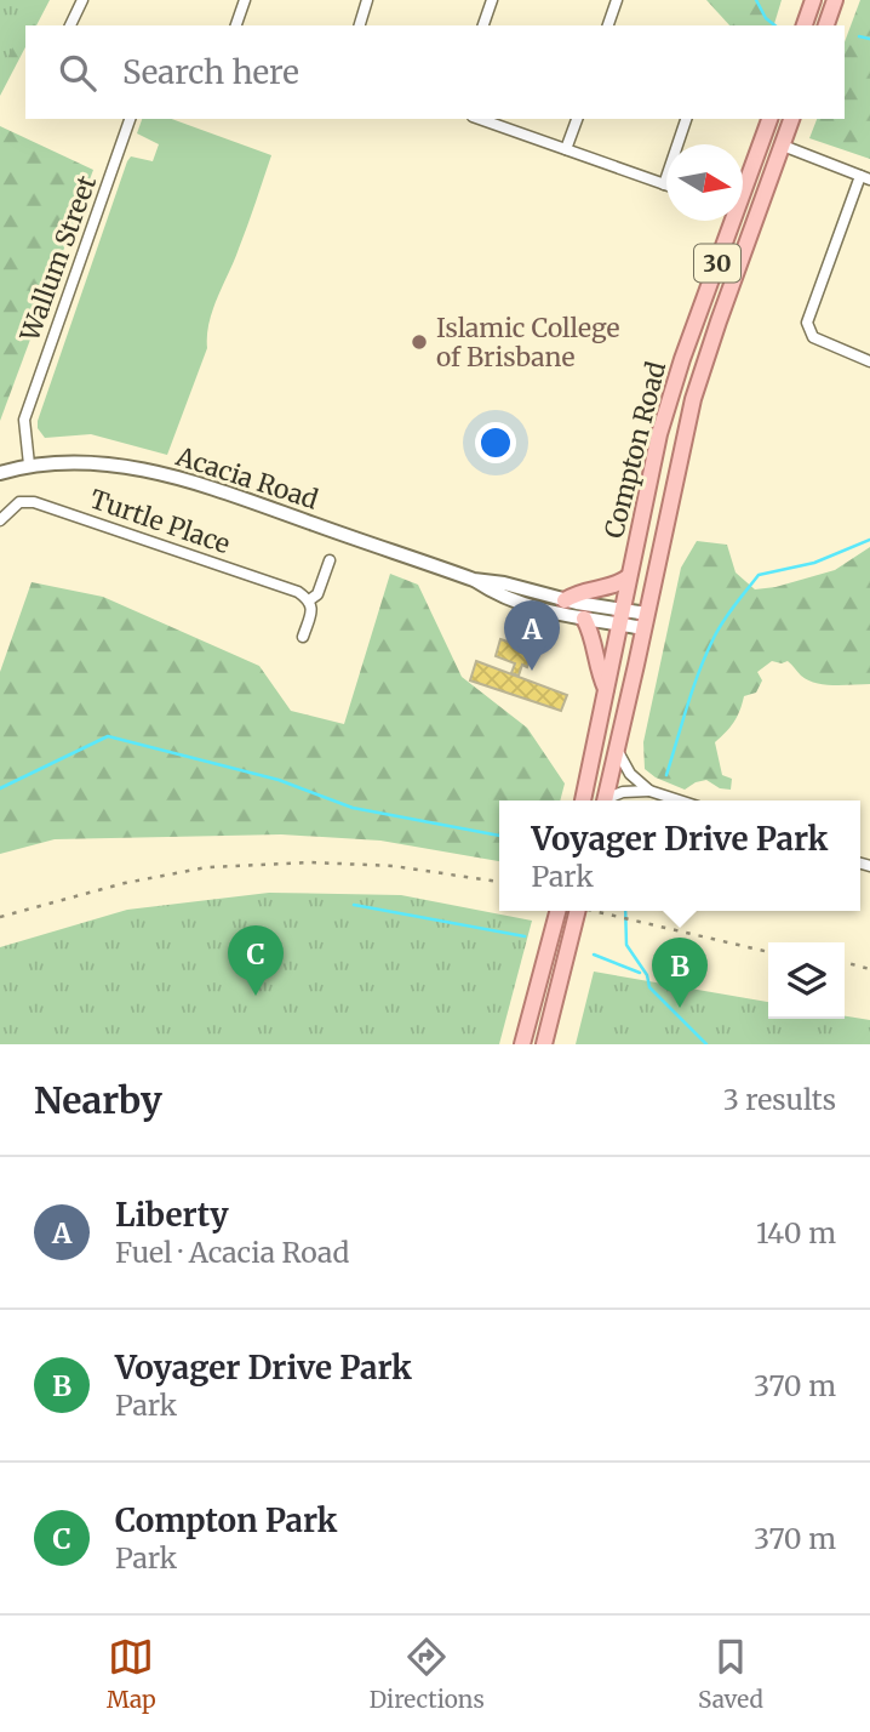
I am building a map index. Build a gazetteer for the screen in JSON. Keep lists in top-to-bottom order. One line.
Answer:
{"streets":{"main road":["30","Compton Road"],"street":["Wallum Street","Acacia Road","Turtle Place"]},"crossings":[["Wallum Street","Acacia Road"],["Compton Road","Acacia Road"]],"places":["Islamic College of Brisbane"],"north":"right","page":{"search":"Search here","pins":["A","C","B"],"popup":["Voyager Drive Park","Park"],"heading":["Nearby","3 results"],"list":[{"mark":"A","name":"Liberty","note":"Fuel · Acacia Road","value":"140 m"},{"mark":"B","name":"Voyager Drive Park","note":"Park","value":"370 m"},{"mark":"C","name":"Compton Park","note":"Park","value":"370 m"}],"nav":["Map","Directions","Saved"]}}
